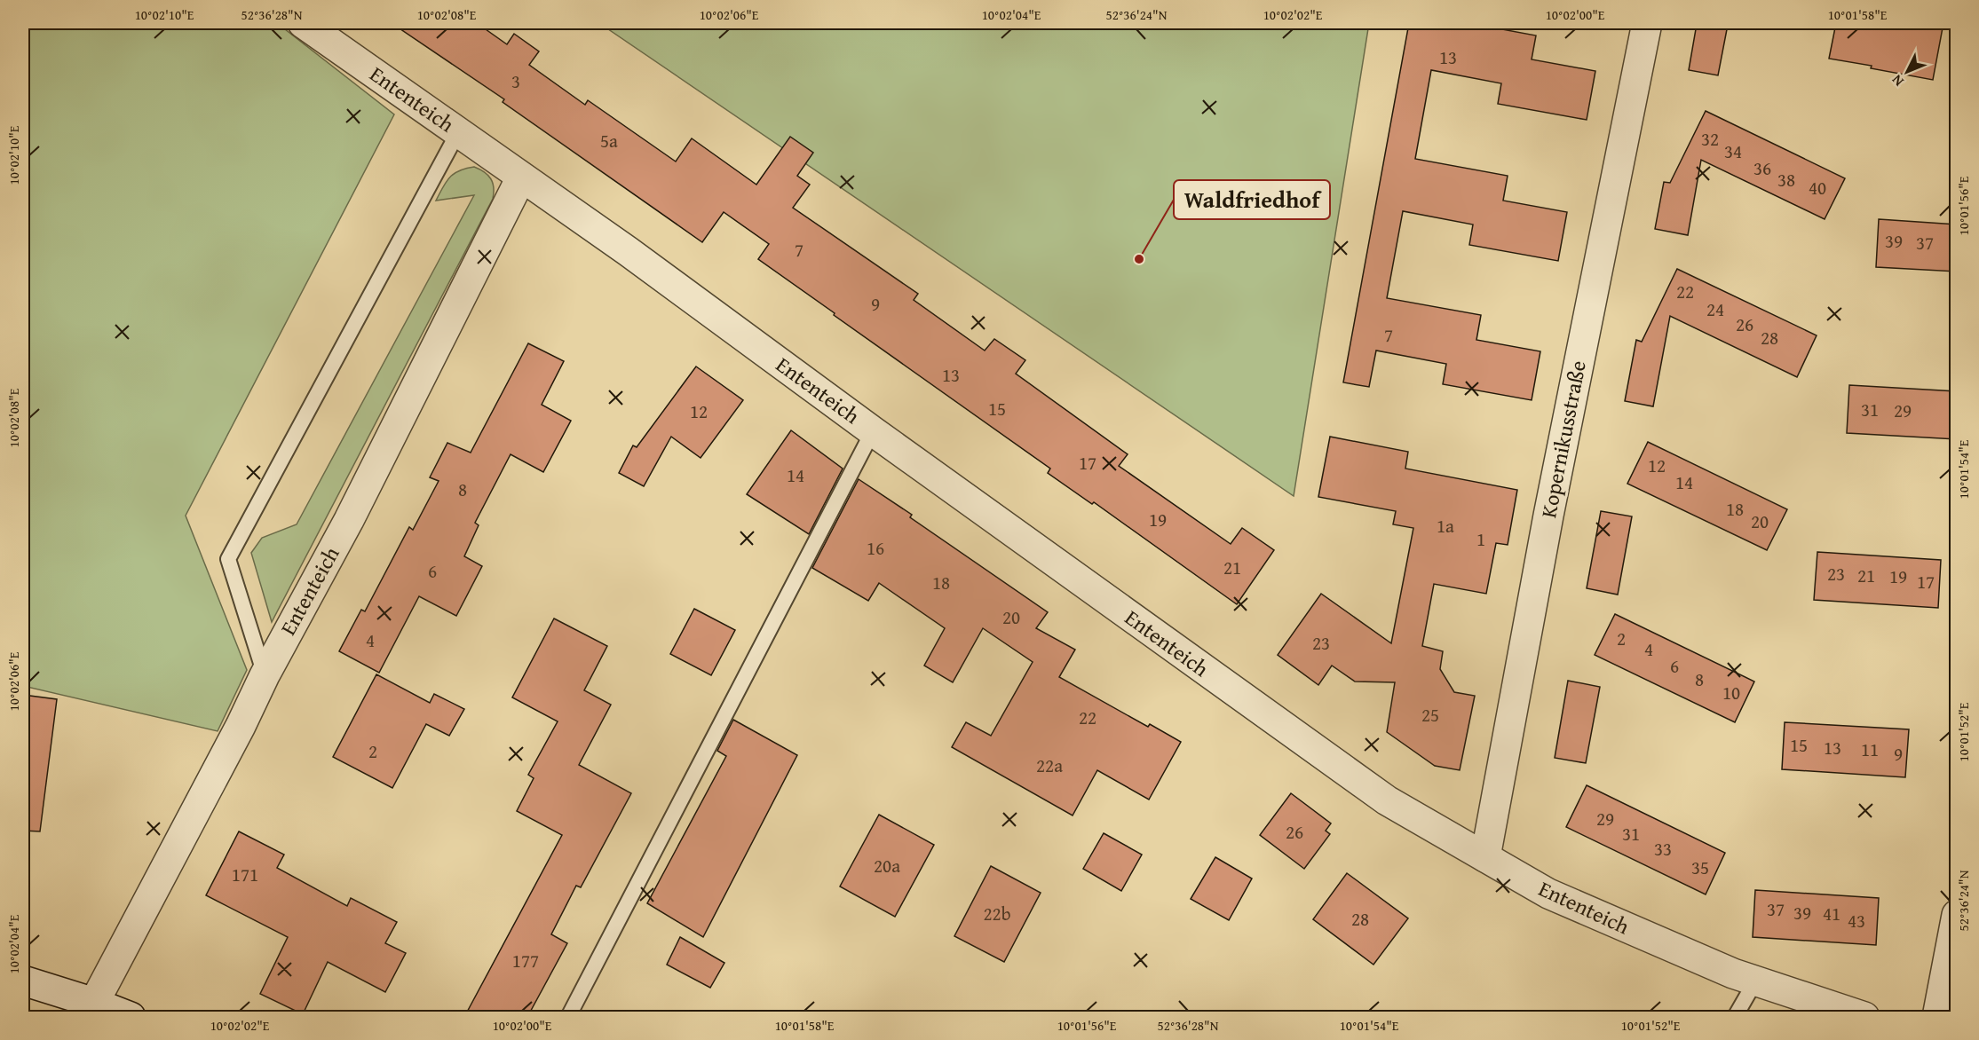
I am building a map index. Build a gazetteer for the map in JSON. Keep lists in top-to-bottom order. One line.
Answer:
{"streets":{"street":["Ententeich","Kopernikusstraße"]},"crossings":[["Ententeich","Kopernikusstraße"]],"places":["Waldfriedhof"],"house_numbers":["13","3","32","5a","34","36","38","40","39","37","7","22","9","24","26","7","28","13","15","31","29","12","17","12","14","14","8","18","19","20","1a","1","16","21","6","23","21","19","17","18","20","2","4","23","4","6","8","10","25","22","15","13","11","2","9","22a","29","26","31","33","20a","35","171","37","39","22b","41","28","43","177"],"north":"bottom left","coordinates":["10°02'10\"E","52°36'28\"N","10°02'08\"E","10°02'06\"E","10°02'04\"E","52°36'24\"N","10°02'02\"E","10°02'00\"E","10°01'58\"E","10°01'56\"E","10°01'54\"E","10°01'52\"E"]}
